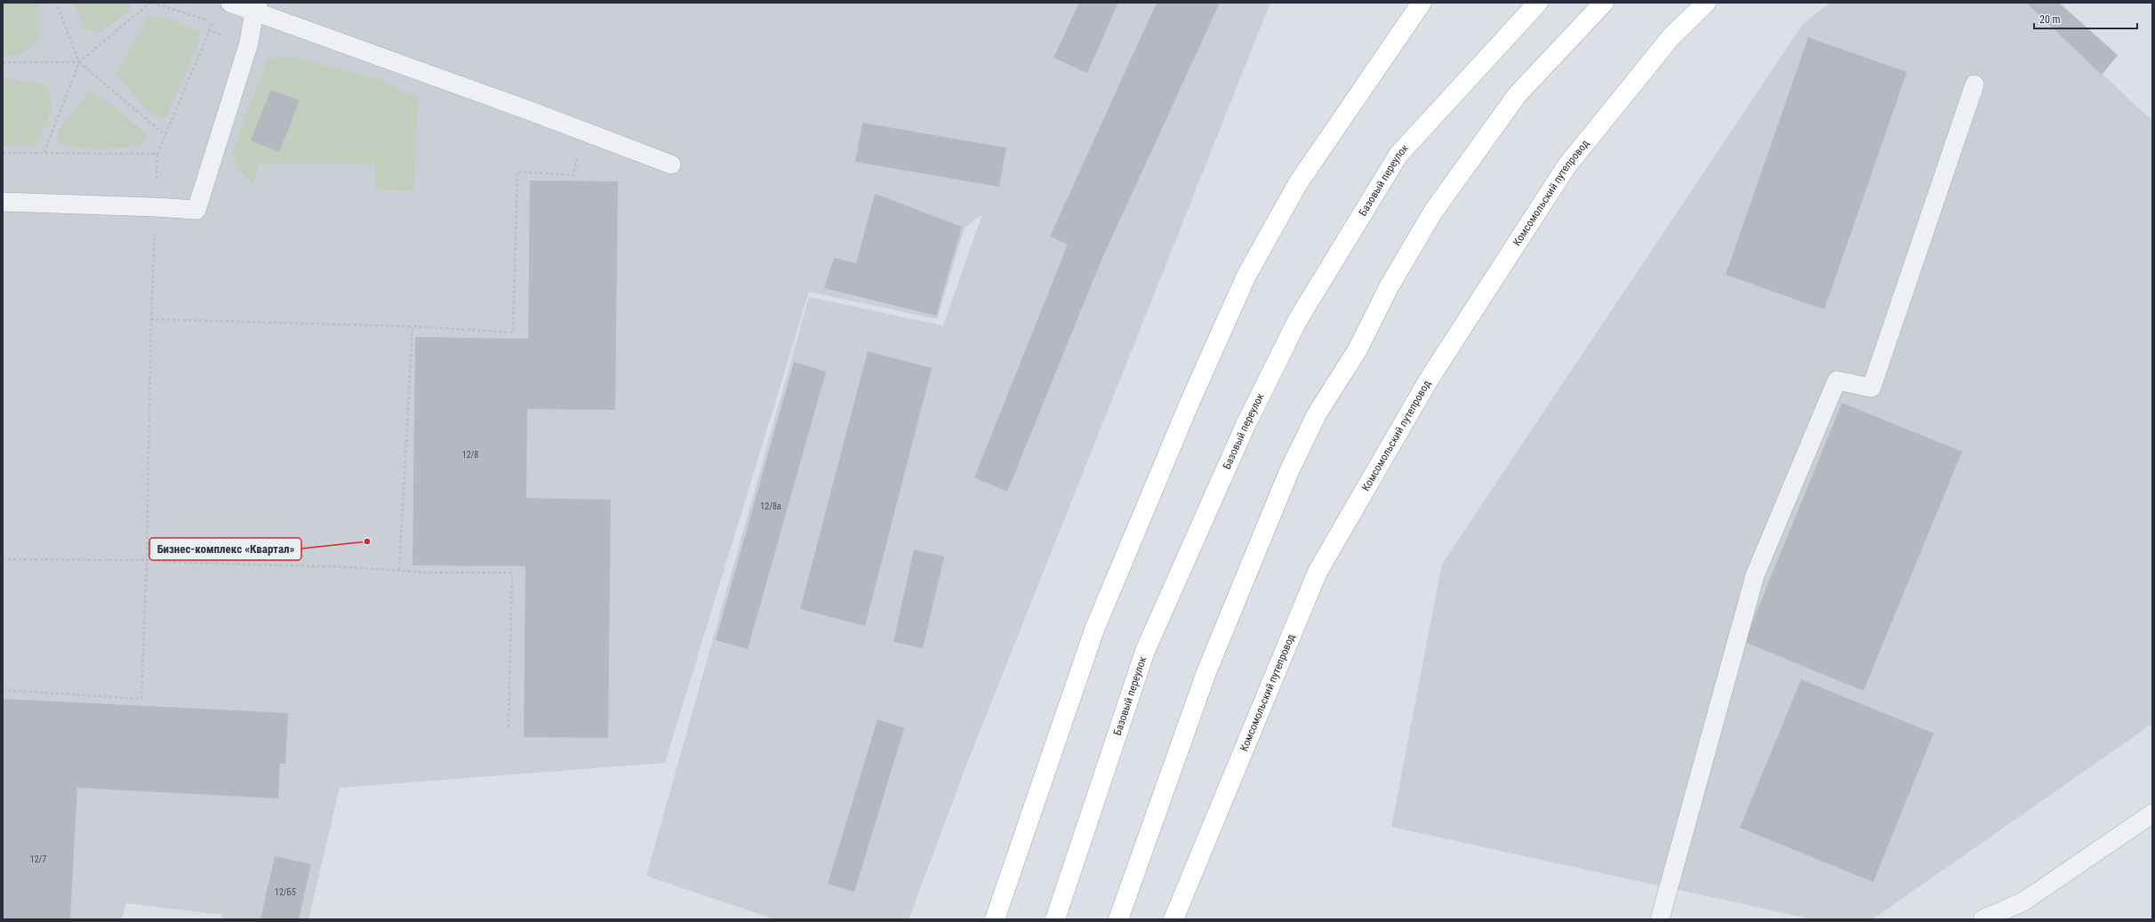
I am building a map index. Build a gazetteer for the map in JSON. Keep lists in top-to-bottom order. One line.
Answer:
{"streets":{"main road":["Базовый переулок","Комсомольский путепровод"]},"places":["Бизнес-комплекс «Квартал»"],"house_numbers":["12/8","12/8а","12/7","12/Б5"],"scale_bar":"20 m"}
